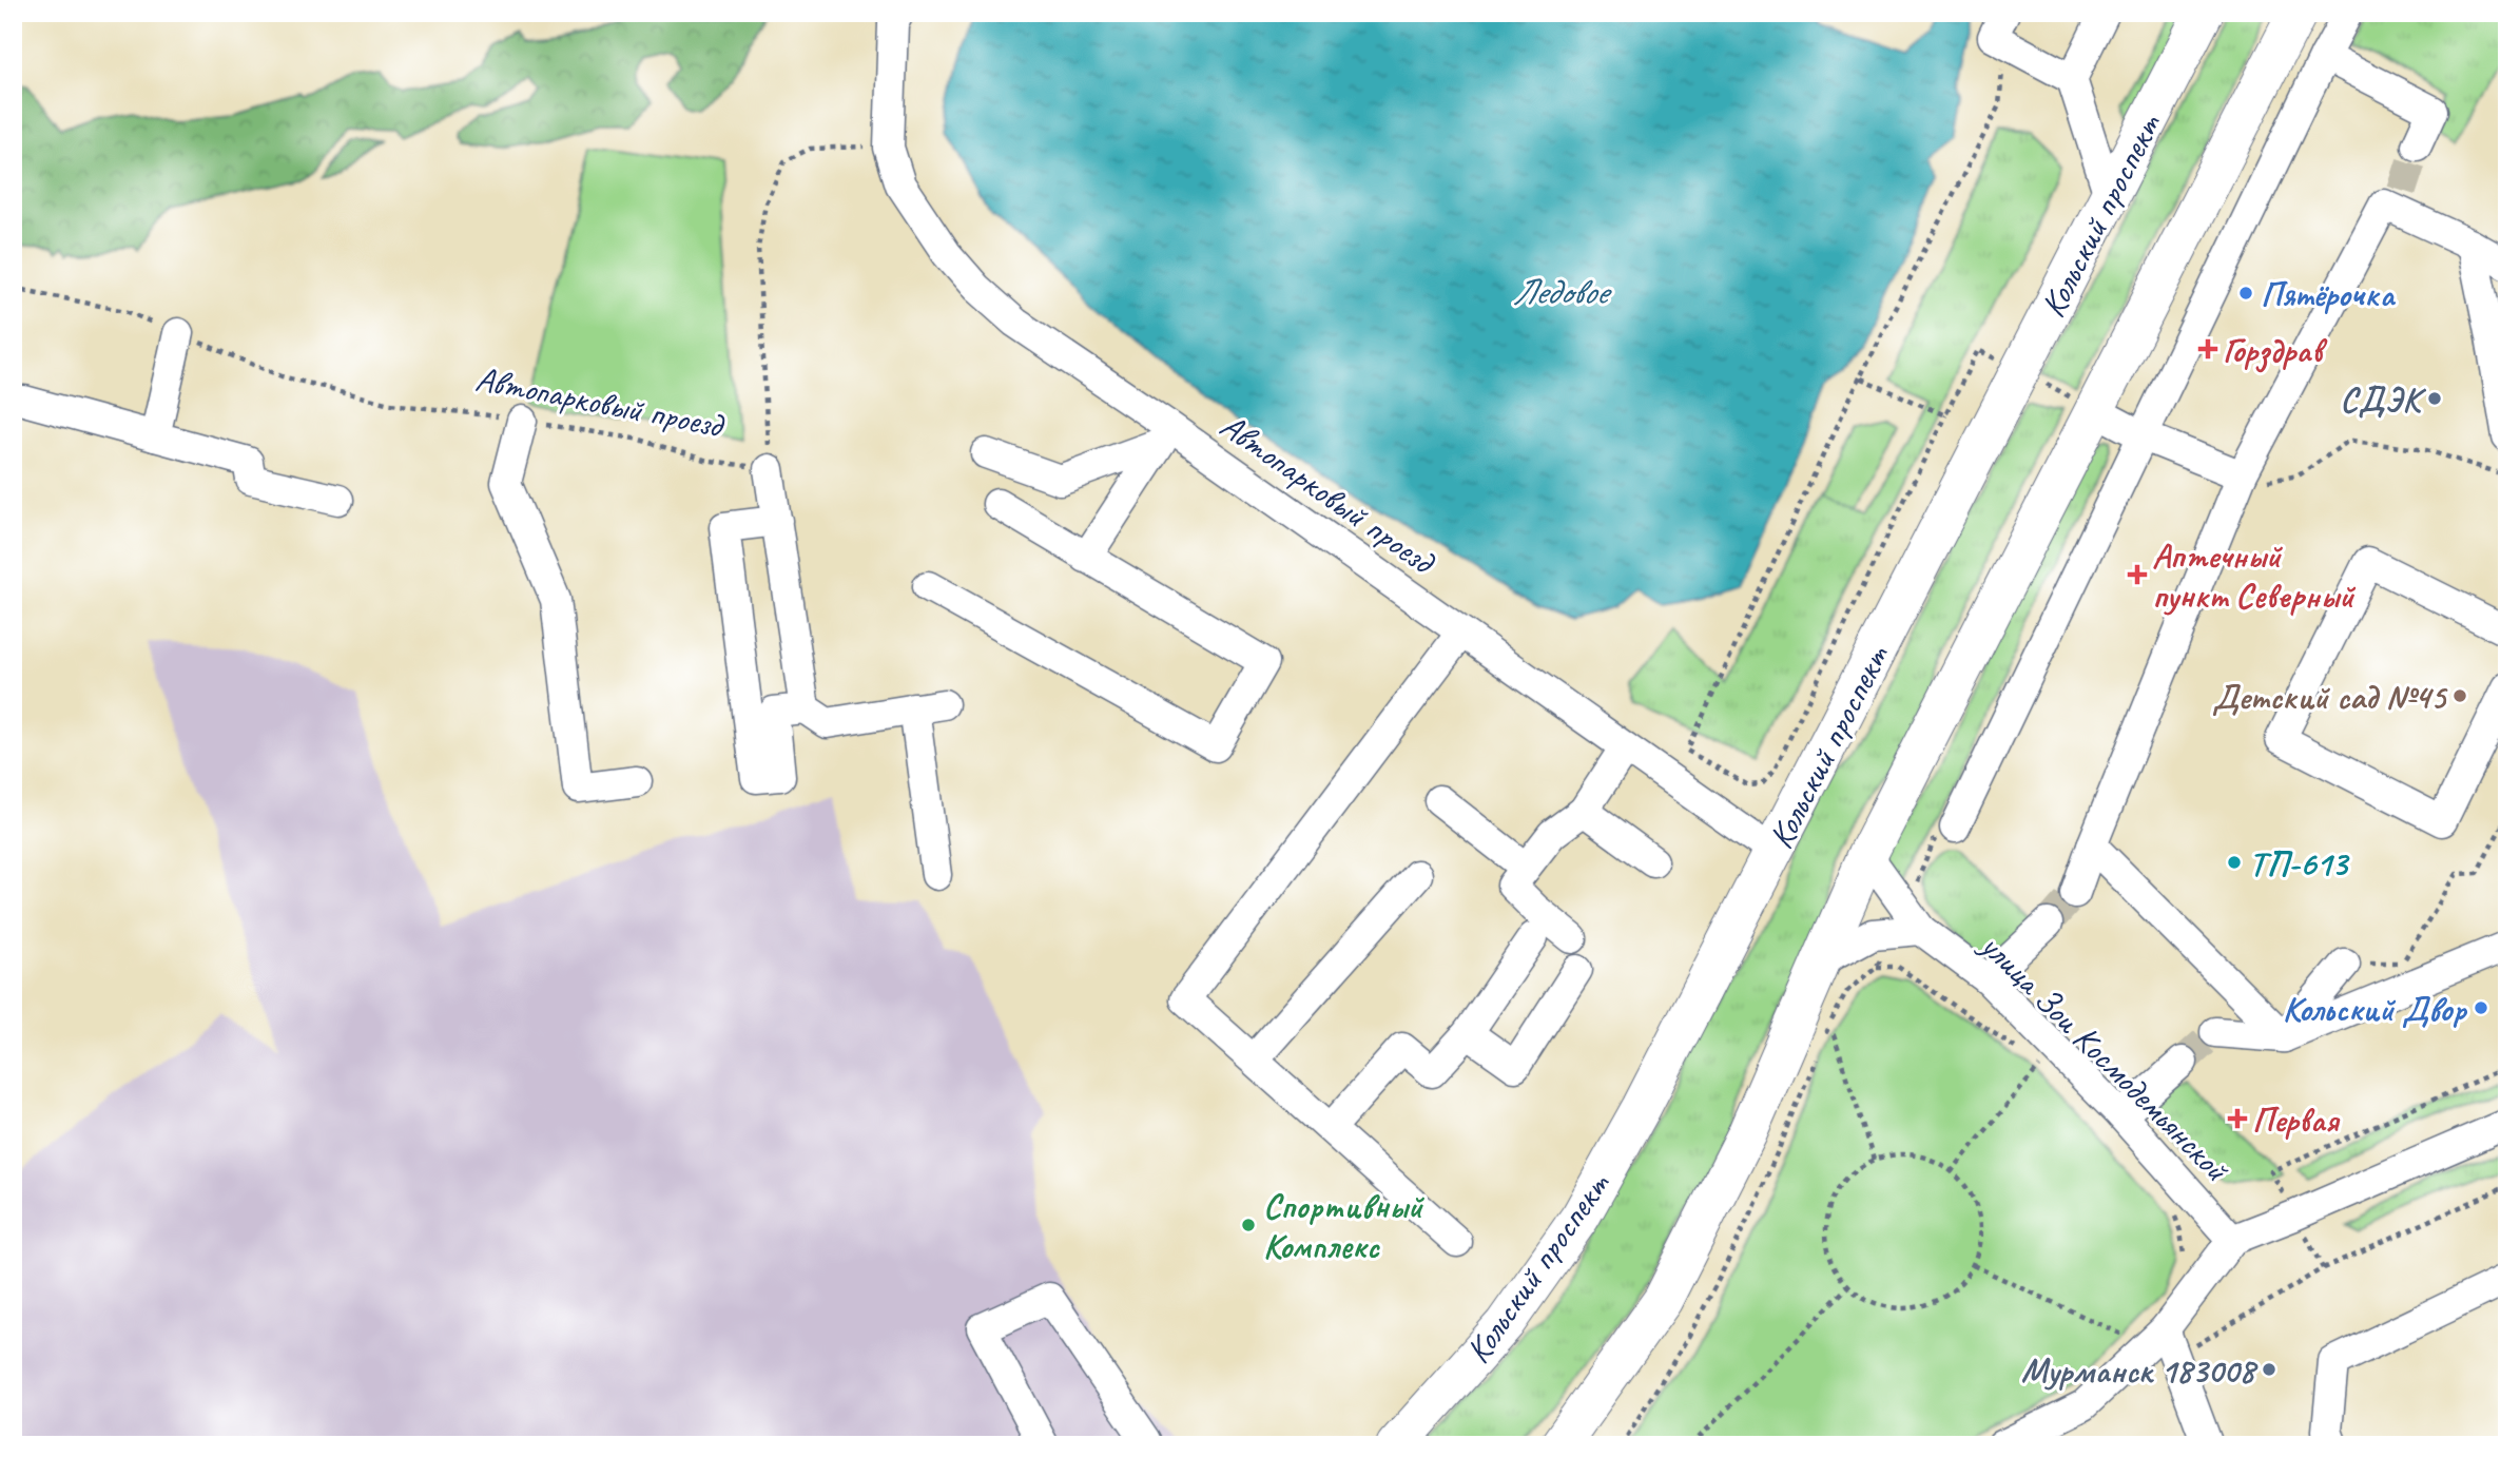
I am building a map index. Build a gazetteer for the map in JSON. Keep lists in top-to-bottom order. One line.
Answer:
{"streets":{"main road":["Кольский проспект"],"street":["Автопарковый проезд","улица Зои Космодемьянской"]},"crossings":[["Кольский проспект","Автопарковый проезд"]],"water":["Ледовое"],"places":{"other":["Пятёрочка","СДЭК","Детский сад №45","ТП-613","Кольский Двор","Спортивный Комплекс","Мурманск 183008"],"health":["Горздрав","Аптечный пункт Северный","Первая"]}}
